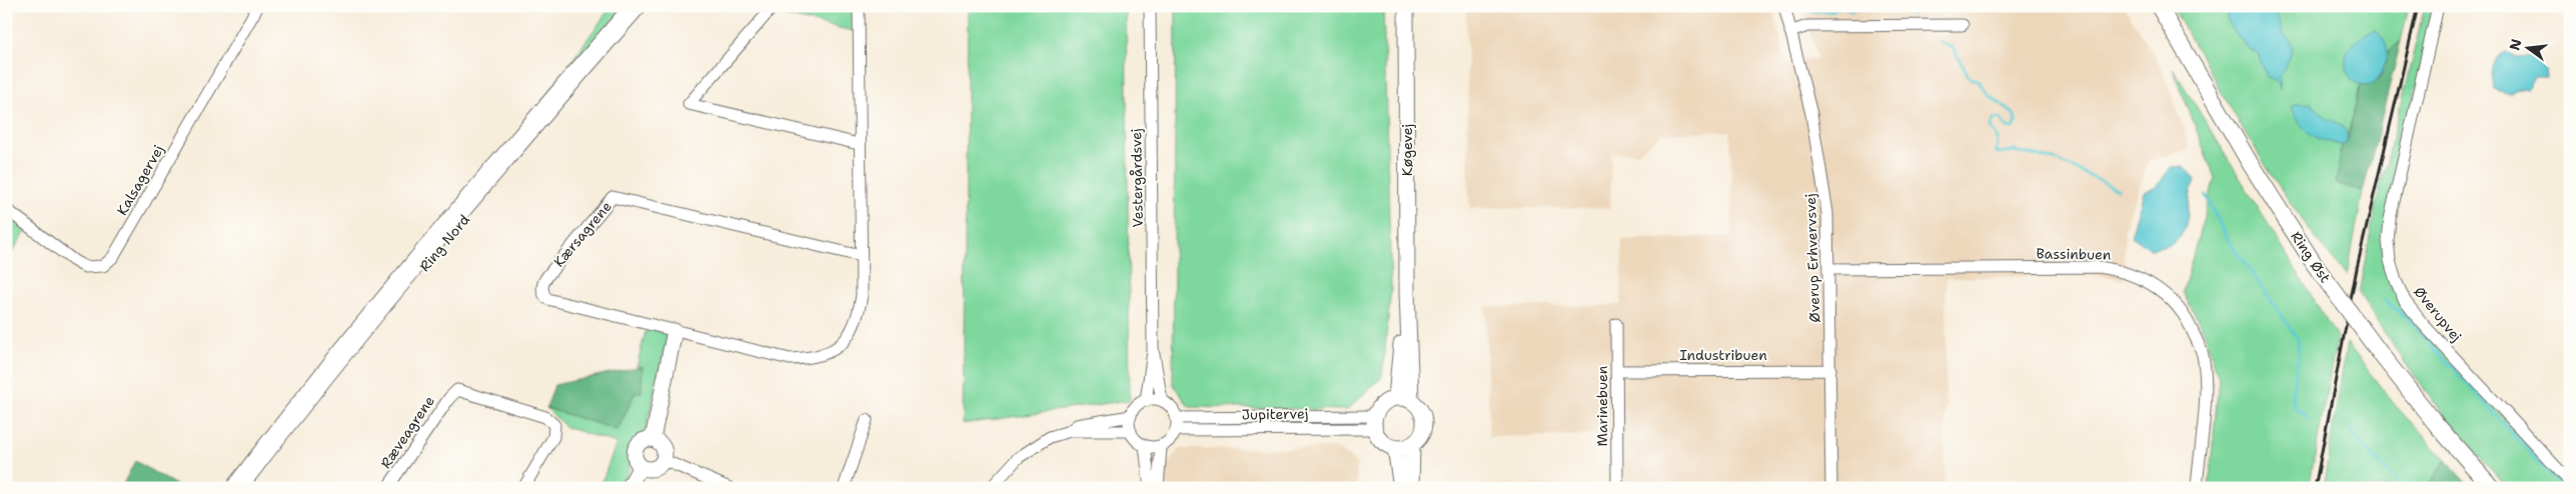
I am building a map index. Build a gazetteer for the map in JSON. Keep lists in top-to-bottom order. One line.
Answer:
{"streets":{"highway":["Ring Nord"],"main road":["Ring Øst"],"street":["Køgevej","Vestergårdsvej","Kalsagervej","Kærsagrene","Bassinbuen","Øverup Erhvervsvej","Øverupvej","Industribuen","Marinebuen","Jupitervej","Ræveagrene"]},"crossings":[["Køgevej","Jupitervej"],["Vestergårdsvej","Jupitervej"],["Bassinbuen","Øverup Erhvervsvej"],["Øverup Erhvervsvej","Industribuen"],["Industribuen","Marinebuen"]],"north":"left"}
